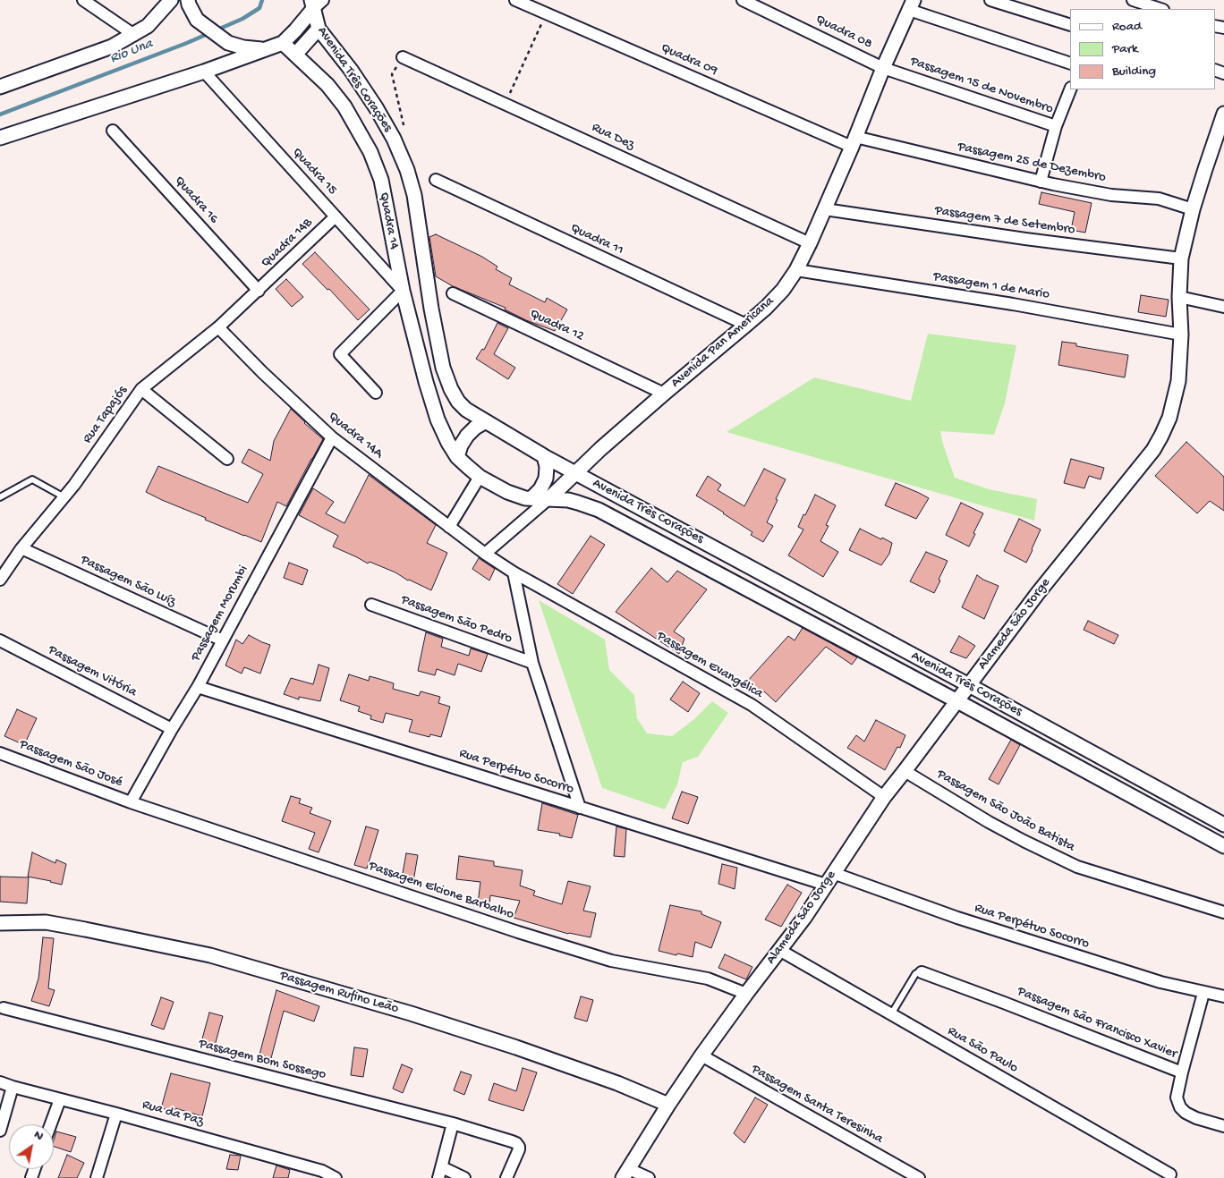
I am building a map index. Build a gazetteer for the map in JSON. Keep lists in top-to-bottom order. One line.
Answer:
{"streets":{"street":["Quadra 08","Quadra 09","Avenida Três Corações","Passagem 15 de Novembro","Rua Dez","Passagem 25 de Dezembro","Quadra 15","Quadra 16","Quadra 14","Passagem 7 de Setembro","Quadra 11","Quadra 14B","Passagem 1 de Mario","Quadra 12","Avenida Pan Americana","Rua Tapajós","Quadra 14A","Passagem São Luíz","Passagem Morumbi","Passagem São Pedro","Alameda São Jorge","Passagem Evangélica","Passagem Vitória","Passagem São José","Rua Perpétuo Socorro","Passagem São João Batista","Passagem Elcione Barbalho","Passagem Rufino Leão","Passagem São Francisco Xavier","Rua São Paulo","Passagem Bom Sossego","Passagem Santa Teresinha","Rua da Paz"]},"crossings":[["Quadra 08","Passagem 15 de Novembro"],["Quadra 08","Avenida Pan Americana"],["Quadra 09","Passagem 25 de Dezembro"],["Quadra 09","Avenida Pan Americana"],["Avenida Três Corações","Quadra 15"],["Avenida Três Corações","Quadra 14"],["Avenida Três Corações","Avenida Pan Americana"],["Avenida Três Corações","Alameda São Jorge"],["Rua Dez","Avenida Pan Americana"],["Passagem 25 de Dezembro","Avenida Pan Americana"],["Passagem 25 de Dezembro","Alameda São Jorge"],["Quadra 15","Quadra 14"],["Quadra 15","Quadra 14B"],["Quadra 16","Quadra 14B"],["Quadra 16","Rua Tapajós"],["Passagem 7 de Setembro","Avenida Pan Americana"],["Passagem 7 de Setembro","Alameda São Jorge"],["Quadra 11","Avenida Pan Americana"],["Quadra 14B","Rua Tapajós"],["Passagem 1 de Mario","Avenida Pan Americana"],["Passagem 1 de Mario","Alameda São Jorge"],["Quadra 12","Avenida Pan Americana"],["Avenida Pan Americana","Quadra 14A"],["Avenida Pan Americana","Passagem Evangélica"],["Rua Tapajós","Quadra 14A"],["Rua Tapajós","Passagem São Luíz"],["Quadra 14A","Passagem Morumbi"],["Quadra 14A","Passagem Evangélica"],["Passagem São Luíz","Passagem Morumbi"],["Passagem Morumbi","Passagem Vitória"],["Passagem Morumbi","Passagem São José"],["Passagem Morumbi","Rua Perpétuo Socorro"],["Passagem Morumbi","Passagem Elcione Barbalho"],["Alameda São Jorge","Passagem Evangélica"],["Alameda São Jorge","Rua Perpétuo Socorro"],["Alameda São Jorge","Passagem São João Batista"],["Alameda São Jorge","Passagem Elcione Barbalho"],["Alameda São Jorge","Passagem Rufino Leão"],["Alameda São Jorge","Rua São Paulo"],["Alameda São Jorge","Passagem Santa Teresinha"],["Passagem São José","Passagem Elcione Barbalho"]],"water":["Rio Una"],"legend":["Road","Park","Building"],"north":"top right"}
